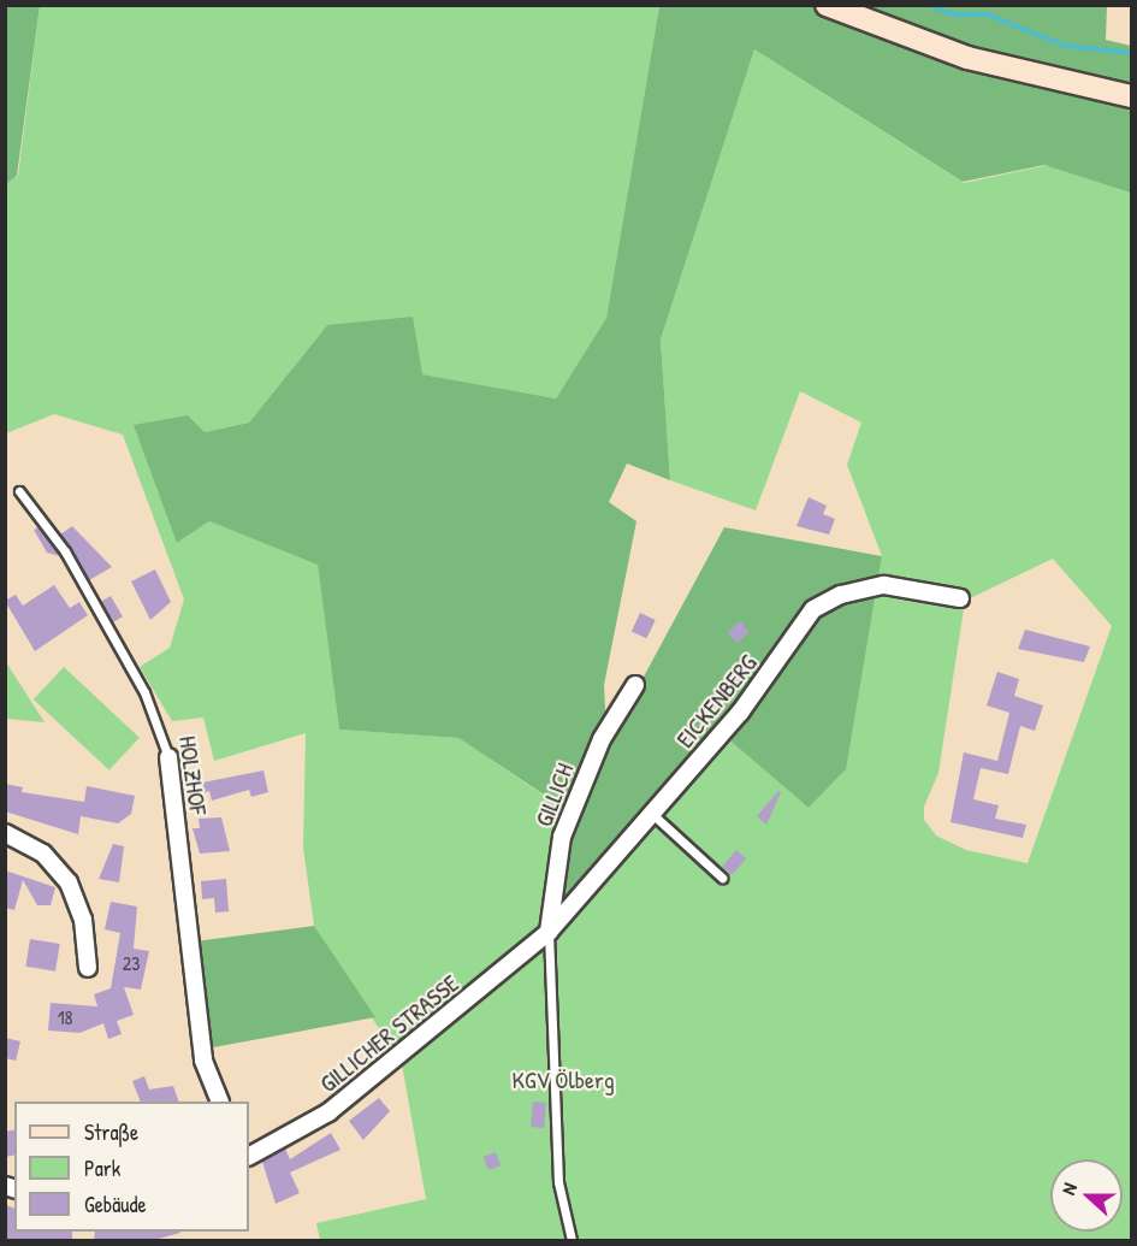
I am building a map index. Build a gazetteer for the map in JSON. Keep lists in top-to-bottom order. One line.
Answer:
{"streets":{"street":["EICKENBERG","HOLZHOF","GILLICH","GILLICHER STRASSE"]},"crossings":[["EICKENBERG","GILLICH"],["EICKENBERG","GILLICHER STRASSE"],["GILLICH","GILLICHER STRASSE"]],"parks":["KGV Ölberg"],"house_numbers":["23","18"],"legend":["Straße","Park","Gebäude"],"north":"left"}
